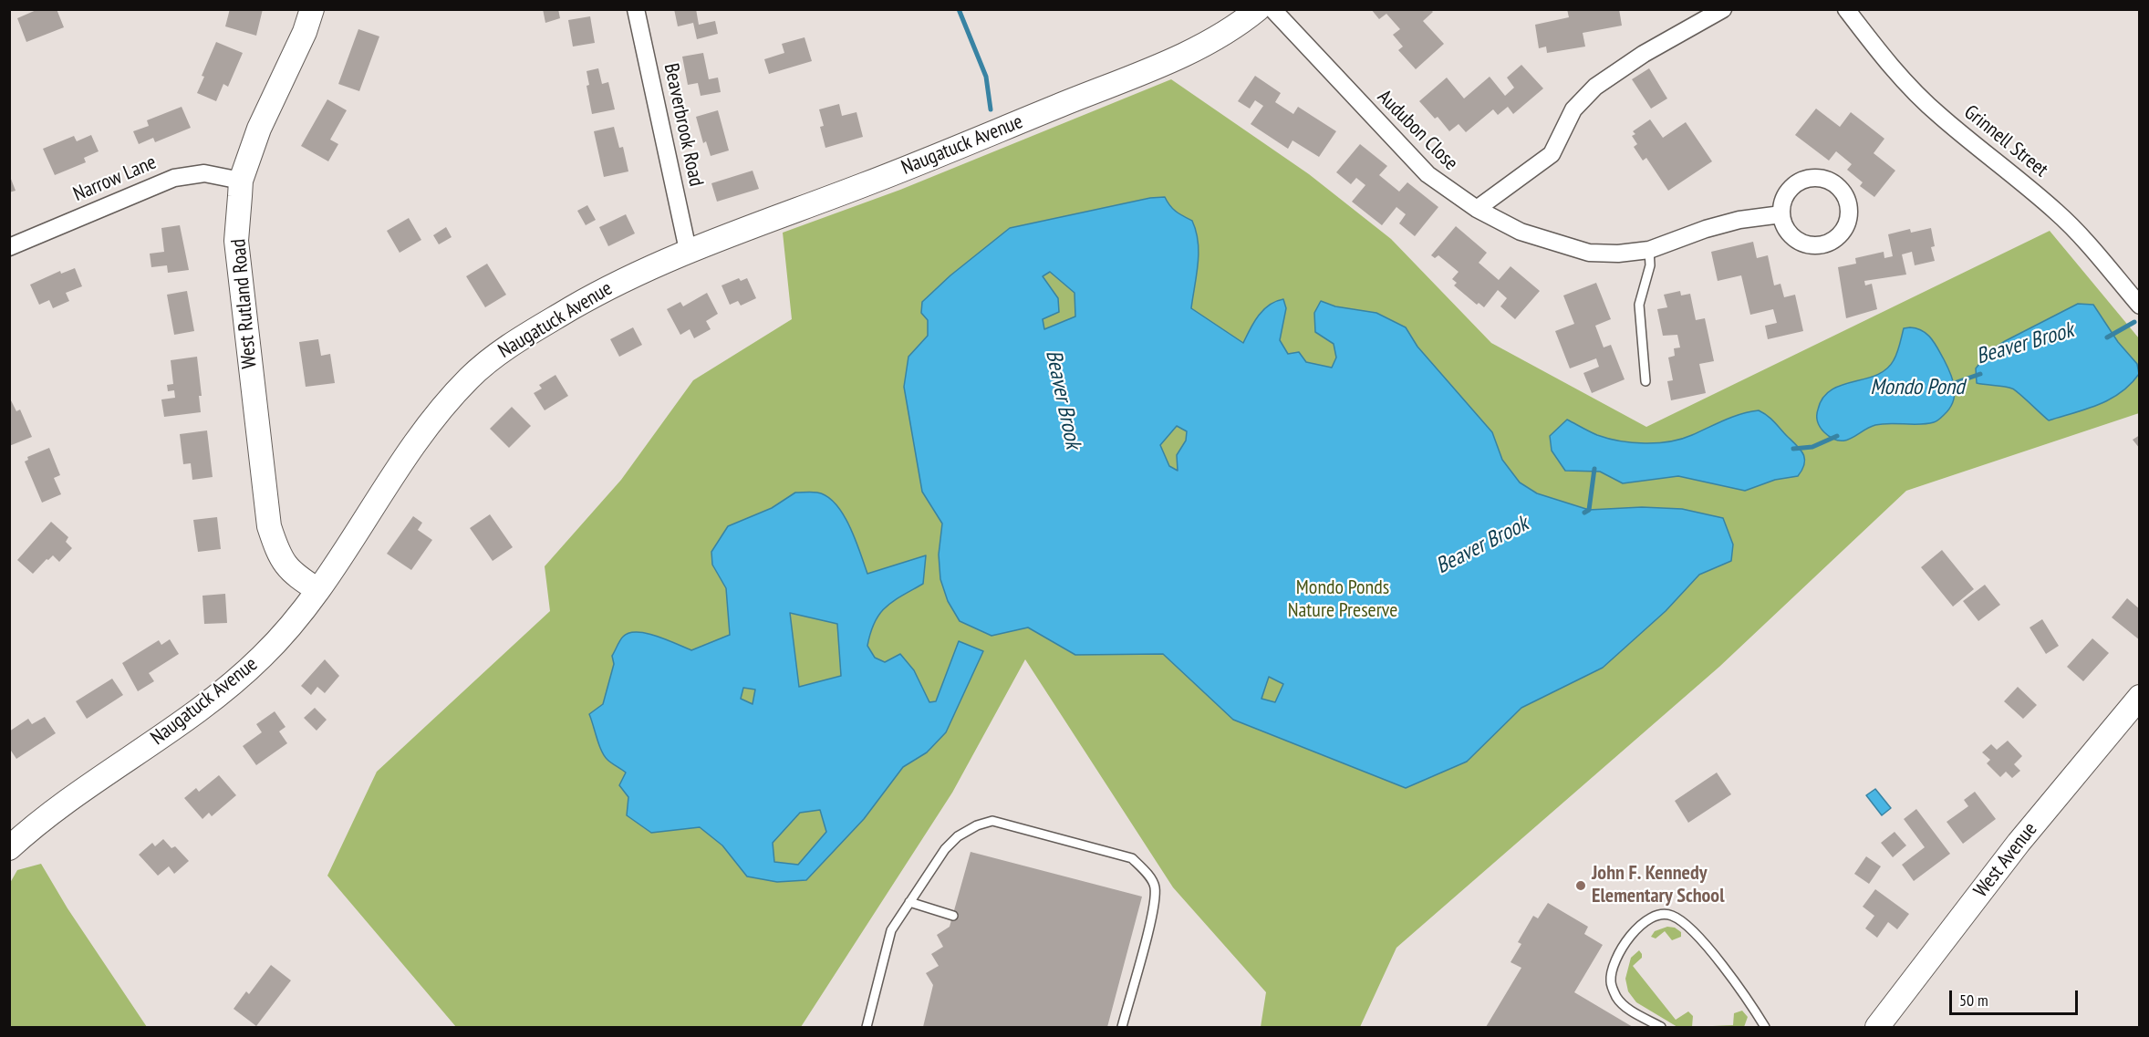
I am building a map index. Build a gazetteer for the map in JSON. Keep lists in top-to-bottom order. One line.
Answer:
{"streets":{"main road":["Naugatuck Avenue","West Rutland Road","West Avenue"],"street":["Beaverbrook Road","Audubon Close","Grinnell Street","Narrow Lane"]},"crossings":[["Beaverbrook Road","Naugatuck Avenue"],["Naugatuck Avenue","West Rutland Road"],["Narrow Lane","West Rutland Road"]],"water":["Beaver Brook","Mondo Pond"],"parks":["Mondo Ponds Nature Preserve"],"places":["John F. Kennedy Elementary School"],"scale_bar":"50 m"}
